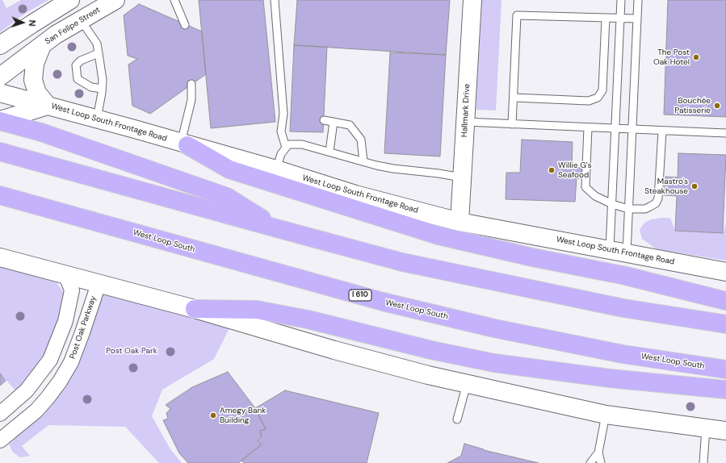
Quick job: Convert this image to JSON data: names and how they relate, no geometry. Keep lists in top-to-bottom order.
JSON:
{
  "streets": {
    "highway": ["West Loop South", "I 610"],
    "main road": ["San Felipe Street", "Hallmark Drive", "West Loop South Frontage Road"],
    "street": ["Post Oak Parkway"]
  },
  "crossings": [
    ["Hallmark Drive", "West Loop South Frontage Road"]
  ],
  "parks": ["Post Oak Park"],
  "places": [
    "The Post Oak Hotel",
    "Bouchée Patisserie",
    "Willie G's Seafood",
    "Mastro's Steakhouse",
    "Amegy Bank Building"
  ],
  "north": "right"
}
